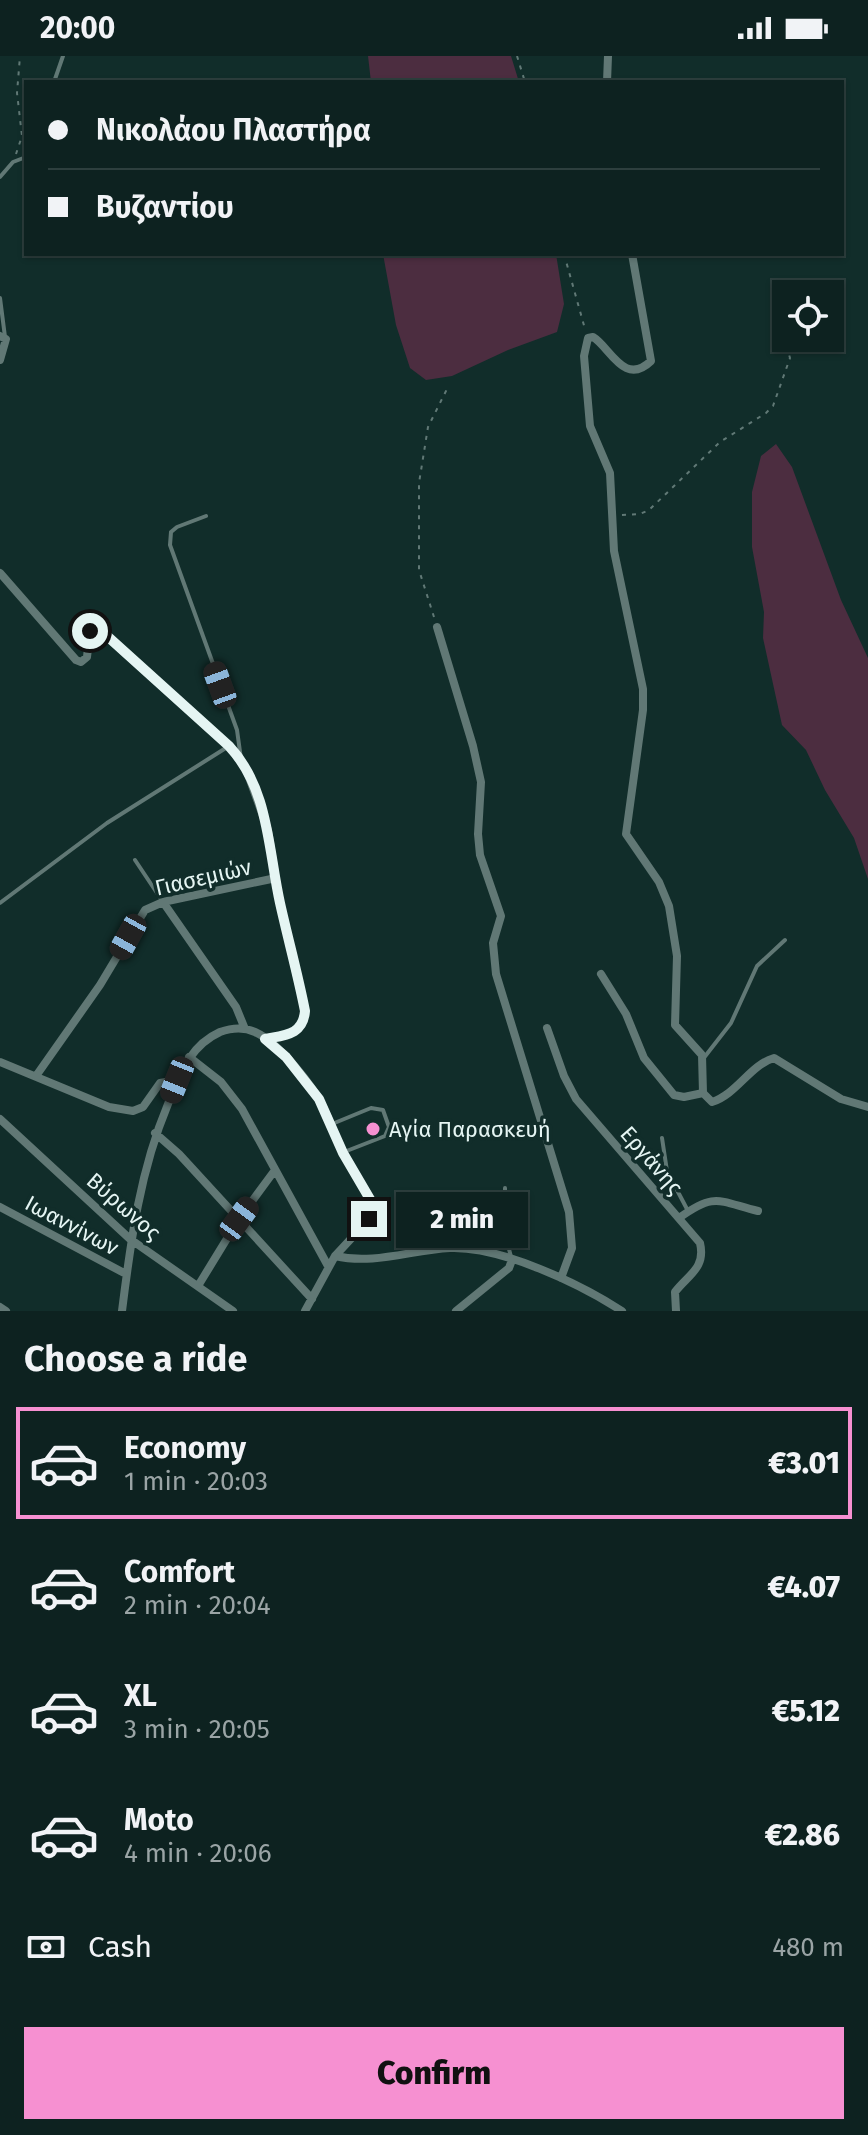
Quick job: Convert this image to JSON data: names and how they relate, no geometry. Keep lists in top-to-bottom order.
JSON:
{
  "streets": {
    "street": [
      "Γιασεμιών",
      "Εργάνης",
      "Βύρωνος",
      "Ιωαννίνων"
    ]
  },
  "places": ["Αγία Παρασκευή"],
  "page": {
    "status": "20:00",
    "banner": ["Νικολάου Πλαστήρα", "Βυζαντίου"],
    "bubble": "2 min",
    "heading": "Choose a ride",
    "list": [
      {
        "name": "Economy",
        "note": "1 min · 20:03",
        "value": "€3.01"
      },
      {
        "name": "Comfort",
        "note": "2 min · 20:04",
        "value": "€4.07"
      },
      {
        "name": "XL",
        "note": "3 min · 20:05",
        "value": "€5.12"
      },
      {
        "name": "Moto",
        "note": "4 min · 20:06",
        "value": "€2.86"
      }
    ],
    "pay": ["Cash", "480 m"],
    "buttons": "Confirm"
  }
}
